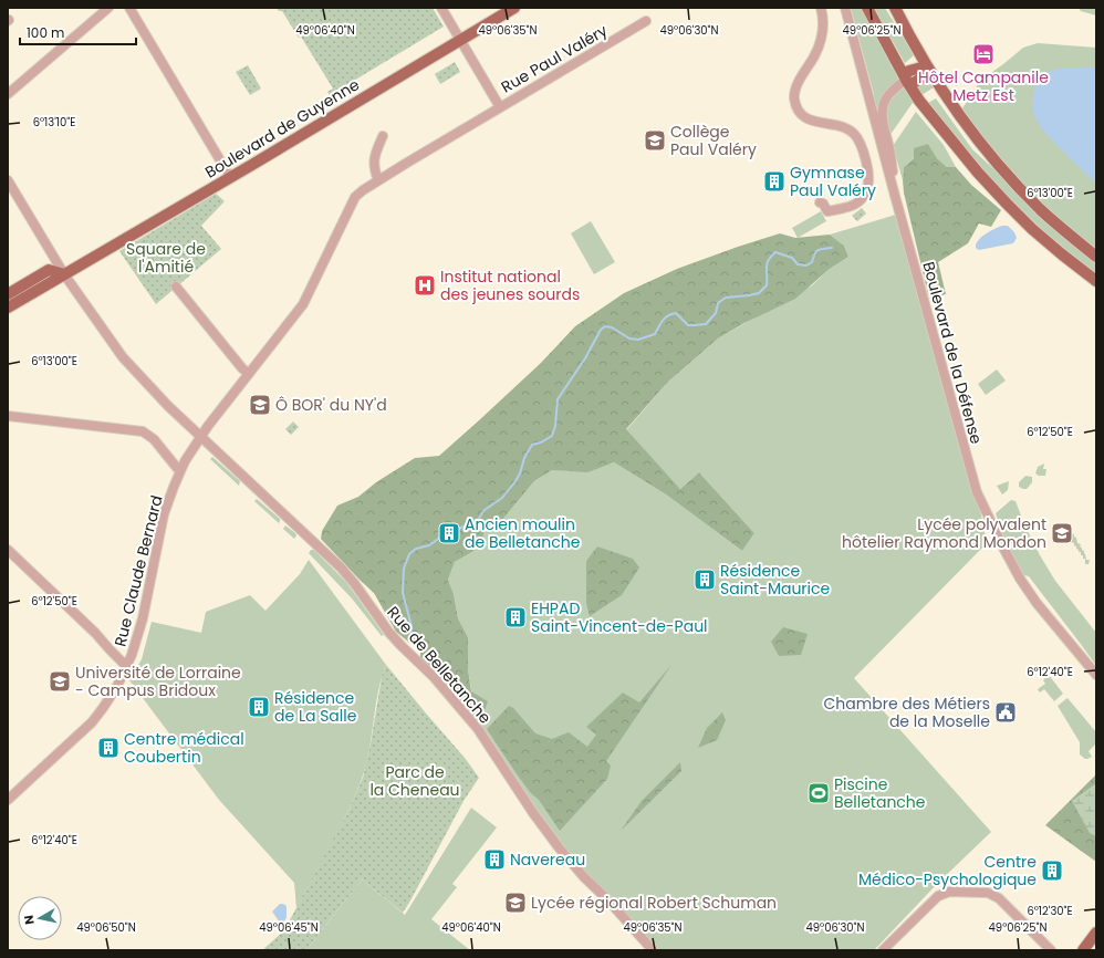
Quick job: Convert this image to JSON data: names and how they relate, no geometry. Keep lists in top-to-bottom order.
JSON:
{
  "streets": {
    "main road": ["Boulevard de Guyenne"],
    "street": [
      "Rue Paul Valéry",
      "Boulevard de la Défense",
      "Rue Claude Bernard",
      "Rue de Belletanche"
    ]
  },
  "crossings": [
    ["Rue Paul Valéry", "Rue Claude Bernard"],
    ["Boulevard de Guyenne", "Rue de Belletanche"],
    ["Rue Claude Bernard", "Rue de Belletanche"]
  ],
  "parks": ["Square de l'Amitié", "Parc de la Cheneau"],
  "places": {
    "hotel": ["Hôtel Campanile Metz Est"],
    "school or university": [
      "Collège Paul Valéry",
      "Ô BOR' du NY'd",
      "Lycée polyvalent hôtelier Raymond Mondon",
      "Université de Lorraine - Campus Bridoux",
      "Lycée régional Robert Schuman"
    ],
    "building": [
      "Gymnase Paul Valéry",
      "Ancien moulin de Belletanche",
      "Résidence Saint-Maurice",
      "EHPAD Saint-Vincent-de-Paul",
      "Résidence de La Salle",
      "Centre médical Coubertin",
      "Navereau",
      "Centre Médico-Psychologique"
    ],
    "hospital": ["Institut national des jeunes sourds"],
    "public building": ["Chambre des Métiers de la Moselle"],
    "sports": ["Piscine Belletanche"]
  },
  "scale_bar": "100 m",
  "north": "left",
  "coordinates": [
    "49°06'40\"N",
    "49°06'35\"N",
    "49°06'30\"N",
    "49°06'25\"N",
    "6°13'10\"E",
    "6°13'00\"E",
    "6°12'50\"E",
    "6°12'40\"E",
    "6°12'30\"E",
    "49°06'50\"N",
    "49°06'45\"N"
  ]
}
